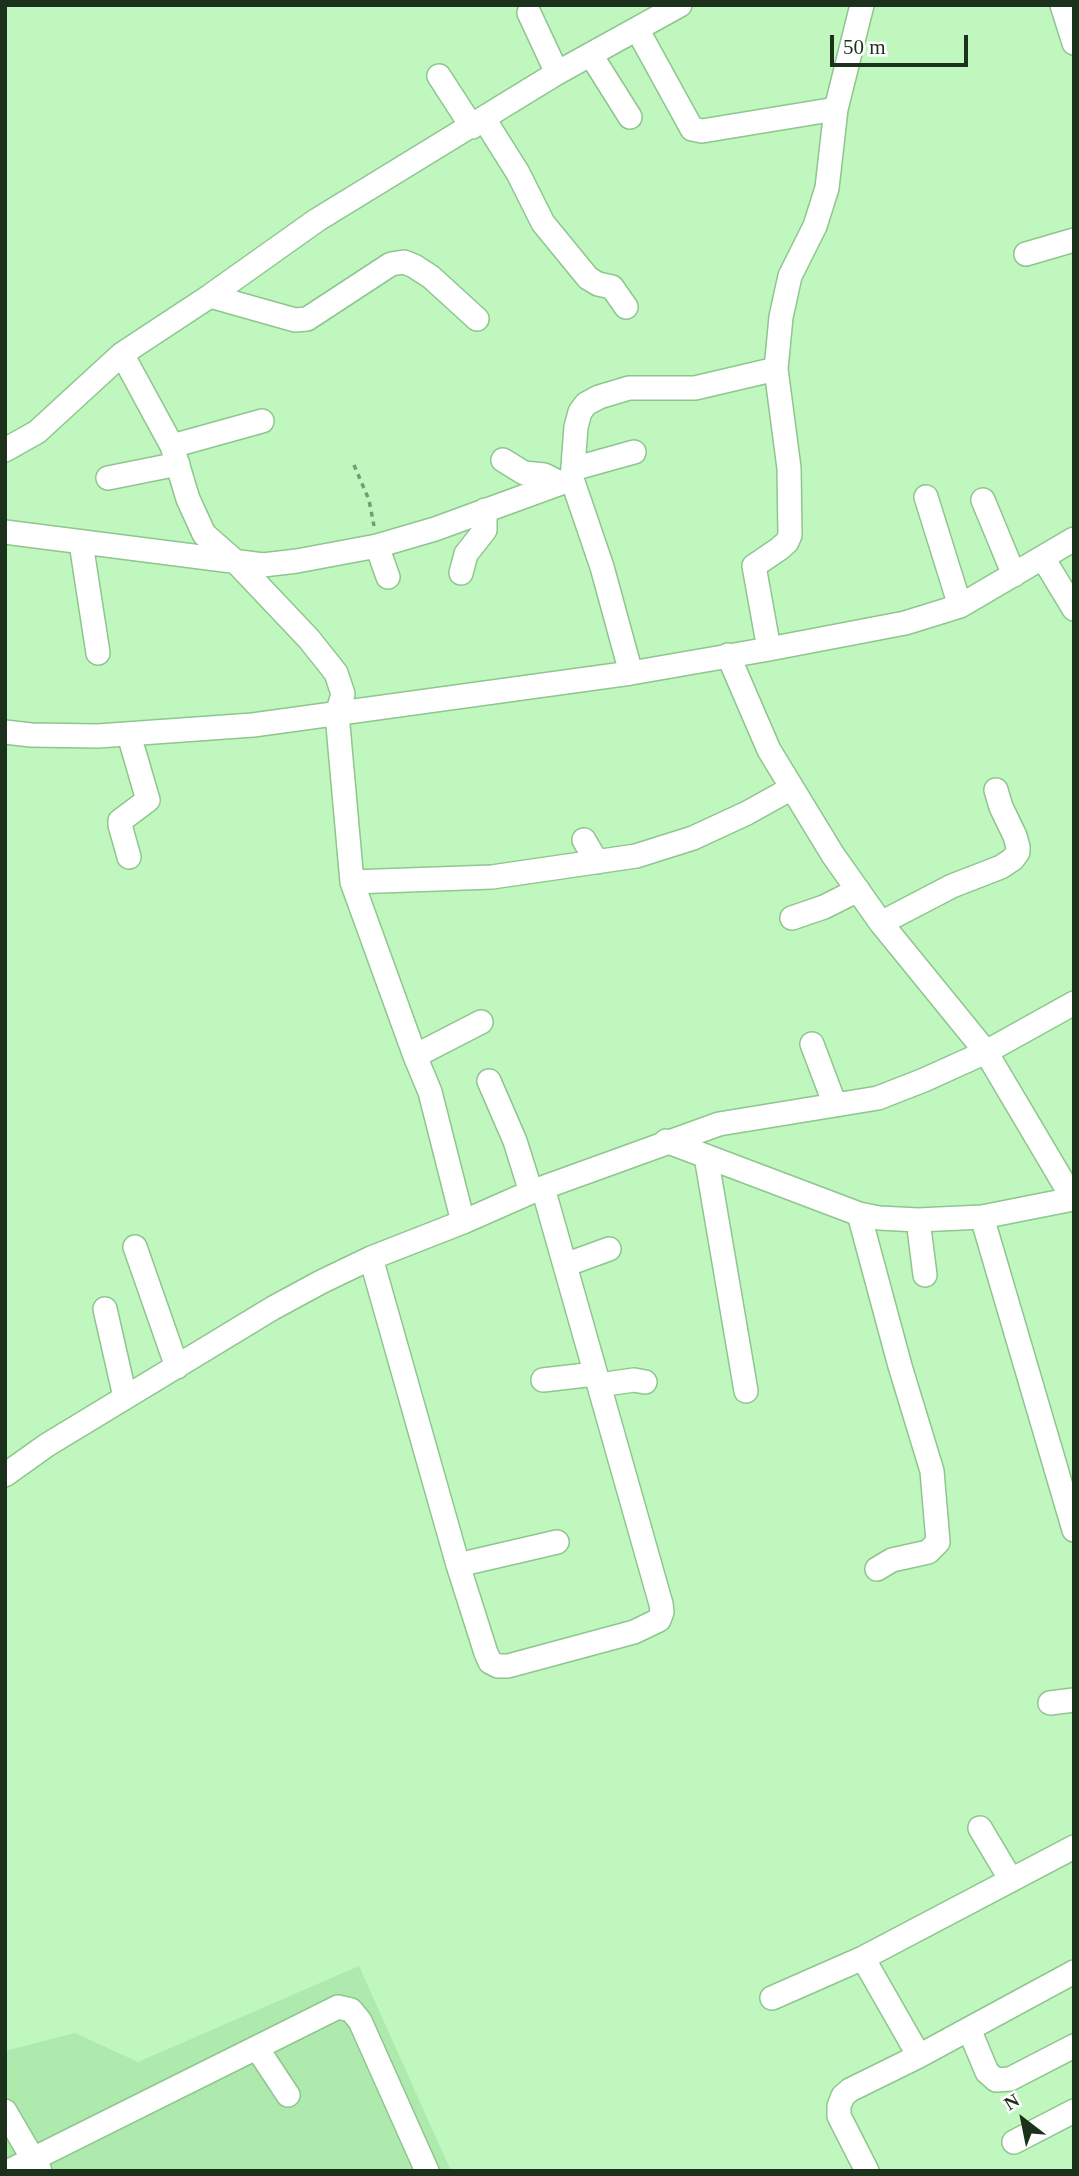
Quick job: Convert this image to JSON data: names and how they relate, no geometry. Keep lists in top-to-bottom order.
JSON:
{
  "scale_bar": "50 m",
  "north": "top left"
}
